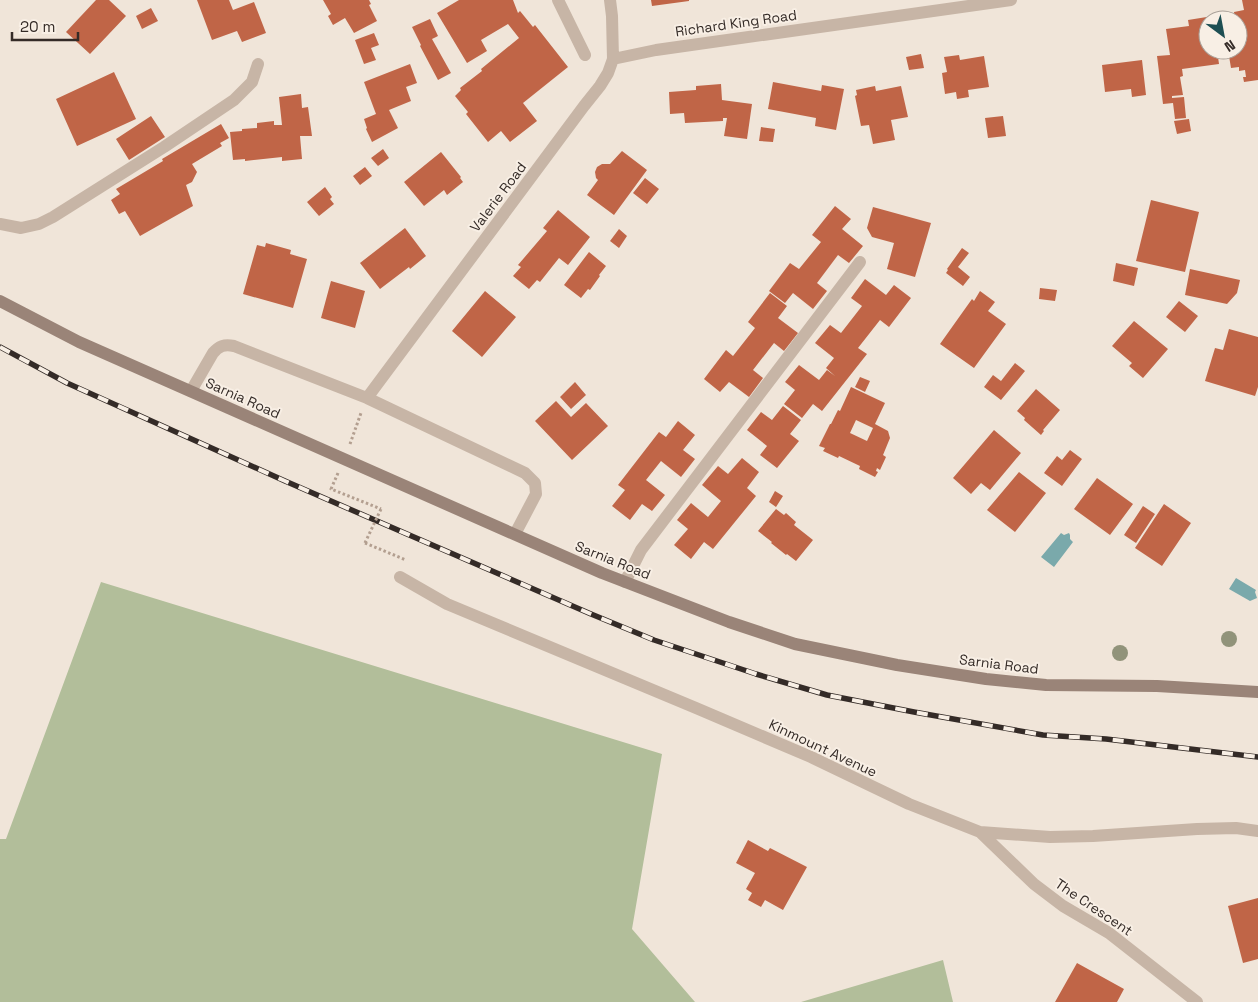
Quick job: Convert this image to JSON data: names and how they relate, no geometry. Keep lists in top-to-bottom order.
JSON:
{
  "streets": {
    "main road": ["Sarnia Road"],
    "street": [
      "Richard King Road",
      "Valerie Road",
      "Kinmount Avenue",
      "The Crescent"
    ]
  },
  "crossings": [
    ["Richard King Road", "Valerie Road"],
    ["Kinmount Avenue", "The Crescent"]
  ],
  "scale_bar": "20 m",
  "north": "bottom right"
}
